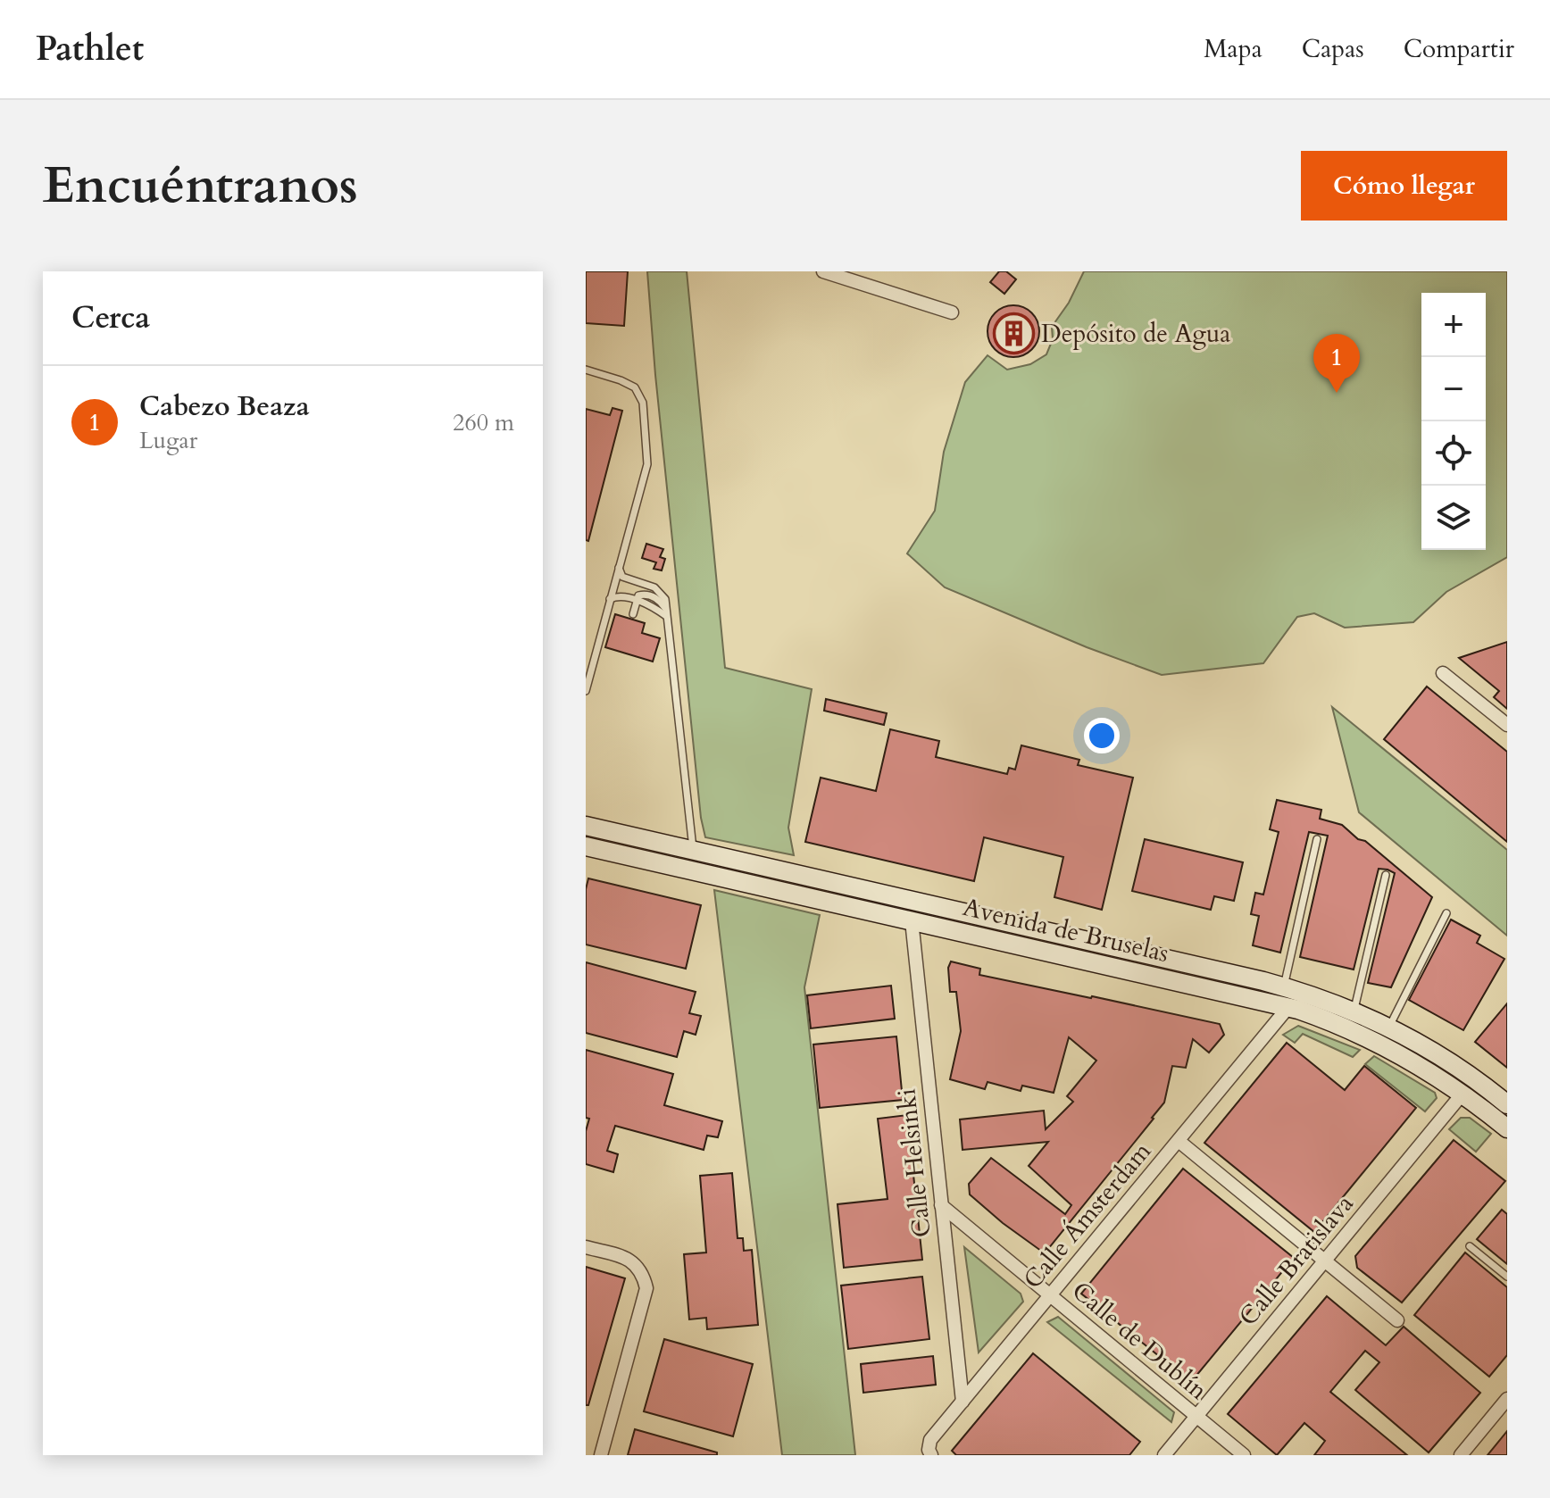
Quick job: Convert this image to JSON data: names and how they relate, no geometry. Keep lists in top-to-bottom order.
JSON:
{
  "streets": {
    "main road": ["Avenida de Bruselas"],
    "street": [
      "Calle Helsinki",
      "Calle Ámsterdam",
      "Calle Bratislava",
      "Calle de Dublín"
    ]
  },
  "crossings": [
    ["Avenida de Bruselas", "Calle Helsinki"],
    ["Avenida de Bruselas", "Calle Ámsterdam"],
    ["Avenida de Bruselas", "Calle Bratislava"],
    ["Calle Helsinki", "Calle Ámsterdam"],
    ["Calle Helsinki", "Calle de Dublín"],
    ["Calle Ámsterdam", "Calle de Dublín"],
    ["Calle Bratislava", "Calle de Dublín"]
  ],
  "places": {
    "building": ["Depósito de Agua"]
  },
  "page": {
    "header": "Pathlet",
    "nav": ["Mapa", "Capas", "Compartir"],
    "buttons": "Cómo llegar",
    "title": "Encuéntranos",
    "heading": "Cerca",
    "map_buttons": ["+", "−"],
    "pins": "1",
    "list": [
      {
        "mark": "1",
        "name": "Cabezo Beaza",
        "note": "Lugar",
        "value": "260 m"
      }
    ]
  }
}
